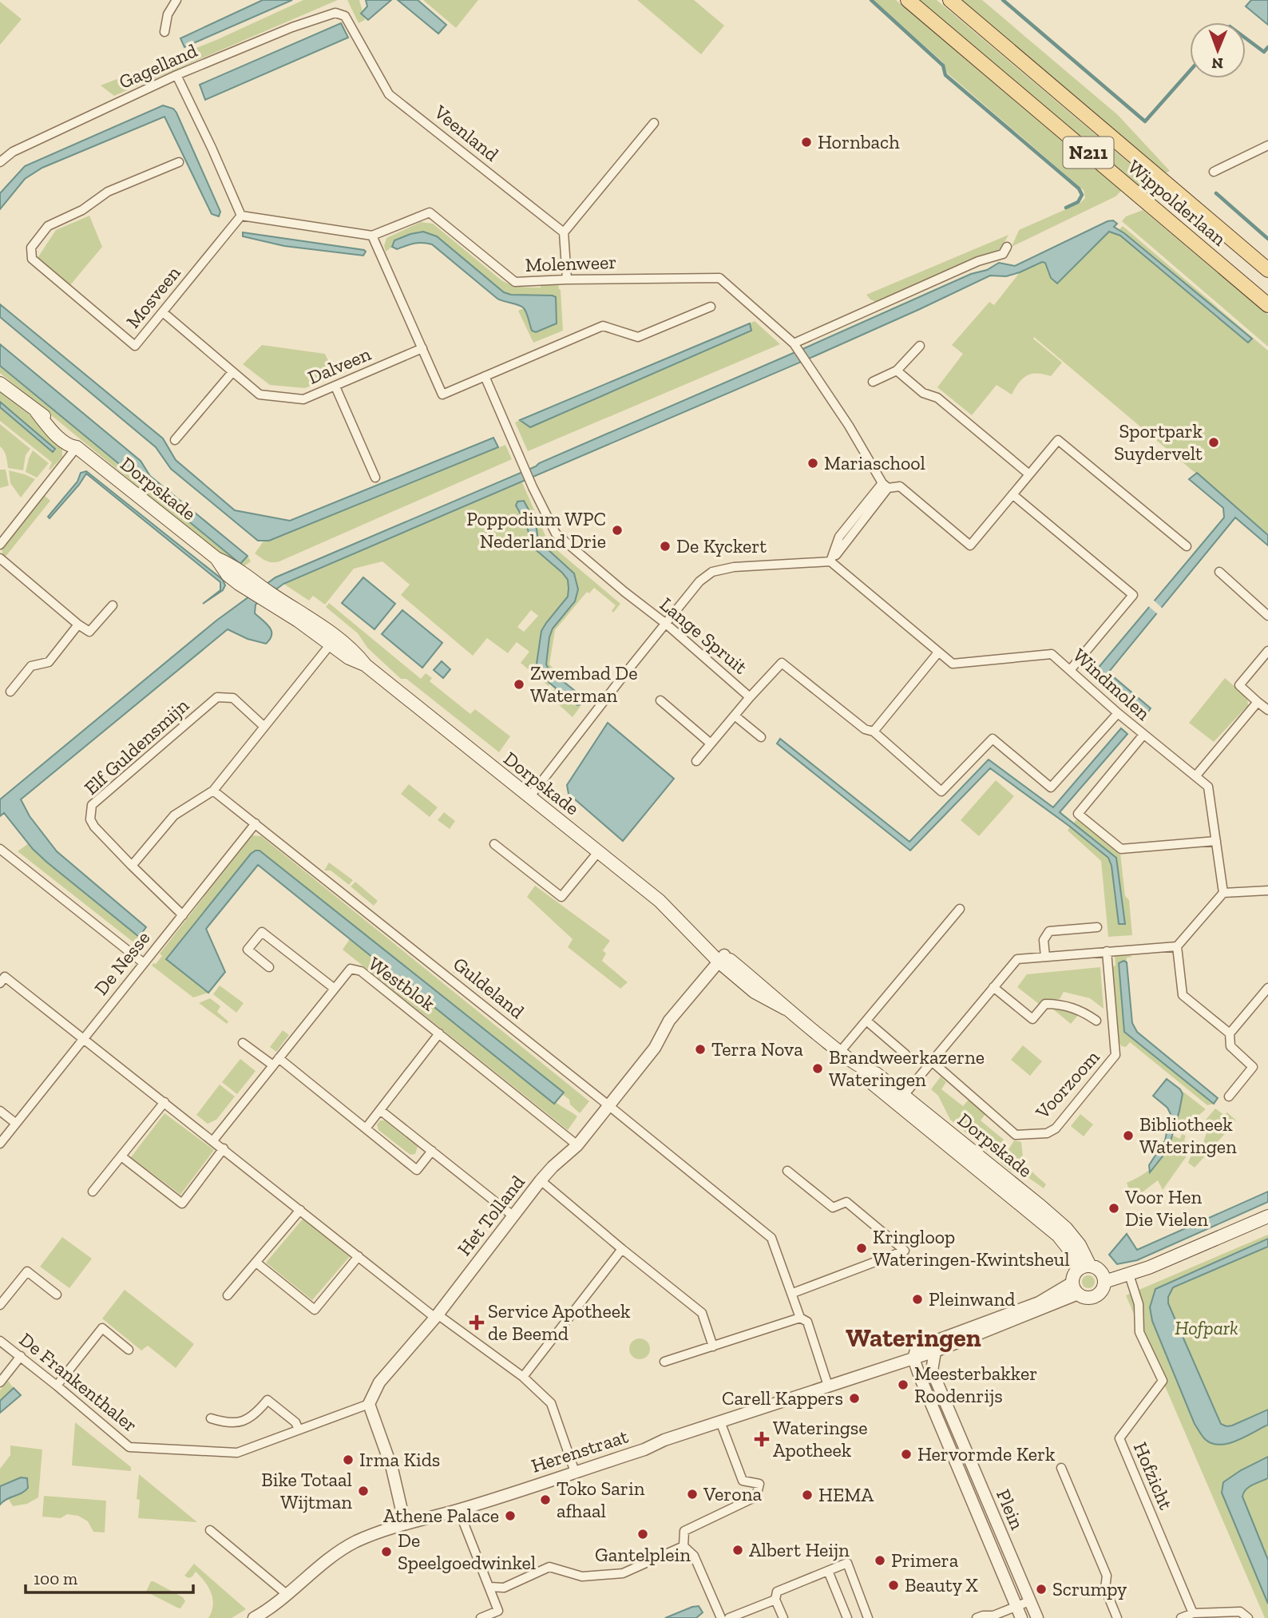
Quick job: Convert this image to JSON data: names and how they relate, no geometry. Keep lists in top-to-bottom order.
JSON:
{
  "streets": {
    "main road": ["N211", "Wippolderlaan", "Dorpskade"],
    "street": [
      "Gagelland",
      "Veenland",
      "Molenweer",
      "Mosveen",
      "Dalveen",
      "Lange Spruit",
      "Windmolen",
      "Elf Guldensmijn",
      "De Nesse",
      "Westblok",
      "Guldeland",
      "Voorzoom",
      "Het Tolland",
      "De Frankenthaler",
      "Herenstraat",
      "Hofzicht",
      "Plein"
    ]
  },
  "crossings": [
    ["Gagelland", "Veenland"],
    ["Mosveen", "Dalveen"],
    ["Dorpskade", "Het Tolland"],
    ["Dorpskade", "Herenstraat"],
    ["Lange Spruit", "Windmolen"],
    ["Elf Guldensmijn", "De Nesse"],
    ["De Nesse", "Guldeland"],
    ["Westblok", "Het Tolland"],
    ["Guldeland", "Het Tolland"],
    ["Guldeland", "Herenstraat"],
    ["Het Tolland", "De Frankenthaler"],
    ["Herenstraat", "Plein"]
  ],
  "districts": ["Wateringen"],
  "parks": ["Hofpark"],
  "places": {
    "other": [
      "Hornbach",
      "Sportpark Suydervelt",
      "Mariaschool",
      "Poppodium WPC Nederland Drie",
      "De Kyckert",
      "Zwembad De Waterman",
      "Terra Nova",
      "Brandweerkazerne Wateringen",
      "Bibliotheek Wateringen",
      "Voor Hen Die Vielen",
      "Kringloop Wateringen-Kwintsheul",
      "Pleinwand",
      "Meesterbakker Roodenrijs",
      "Carell Kappers",
      "Hervormde Kerk",
      "Irma Kids",
      "Bike Totaal Wijtman",
      "Verona",
      "HEMA",
      "Toko Sarin afhaal",
      "Athene Palace",
      "Gantelplein",
      "Albert Heijn",
      "De Speelgoedwinkel",
      "Primera",
      "Beauty X",
      "Scrumpy"
    ],
    "health": ["Service Apotheek de Beemd", "Wateringse Apotheek"]
  },
  "scale_bar": "100 m",
  "north": "bottom"
}
